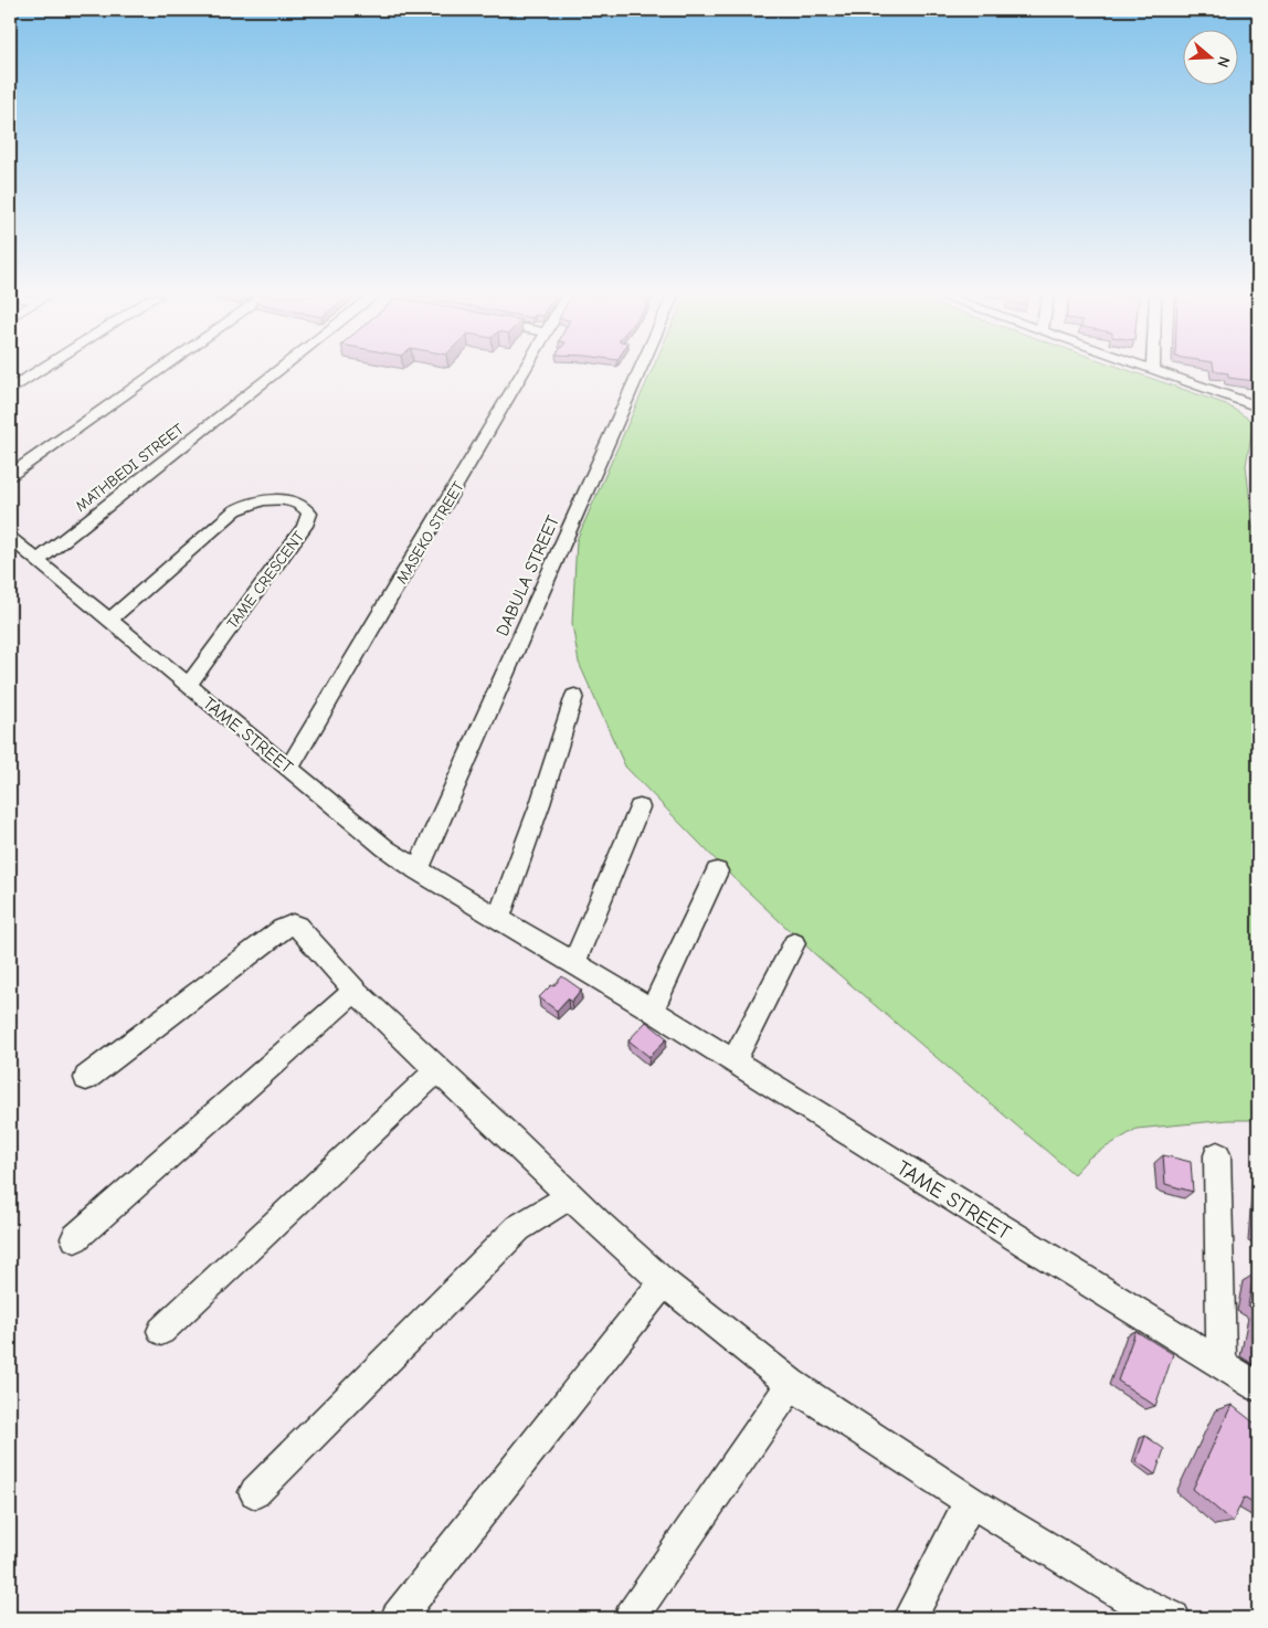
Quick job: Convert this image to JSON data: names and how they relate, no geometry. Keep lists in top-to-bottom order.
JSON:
{
  "streets": {
    "street": [
      "MATHBEDI STREET",
      "MASEKO STREET",
      "DABULA STREET",
      "TAME CRESCENT",
      "TAME STREET"
    ]
  },
  "crossings": [
    ["MATHBEDI STREET", "TAME STREET"],
    ["MASEKO STREET", "TAME STREET"],
    ["DABULA STREET", "TAME STREET"],
    ["TAME CRESCENT", "TAME STREET"]
  ],
  "north": "right"
}
